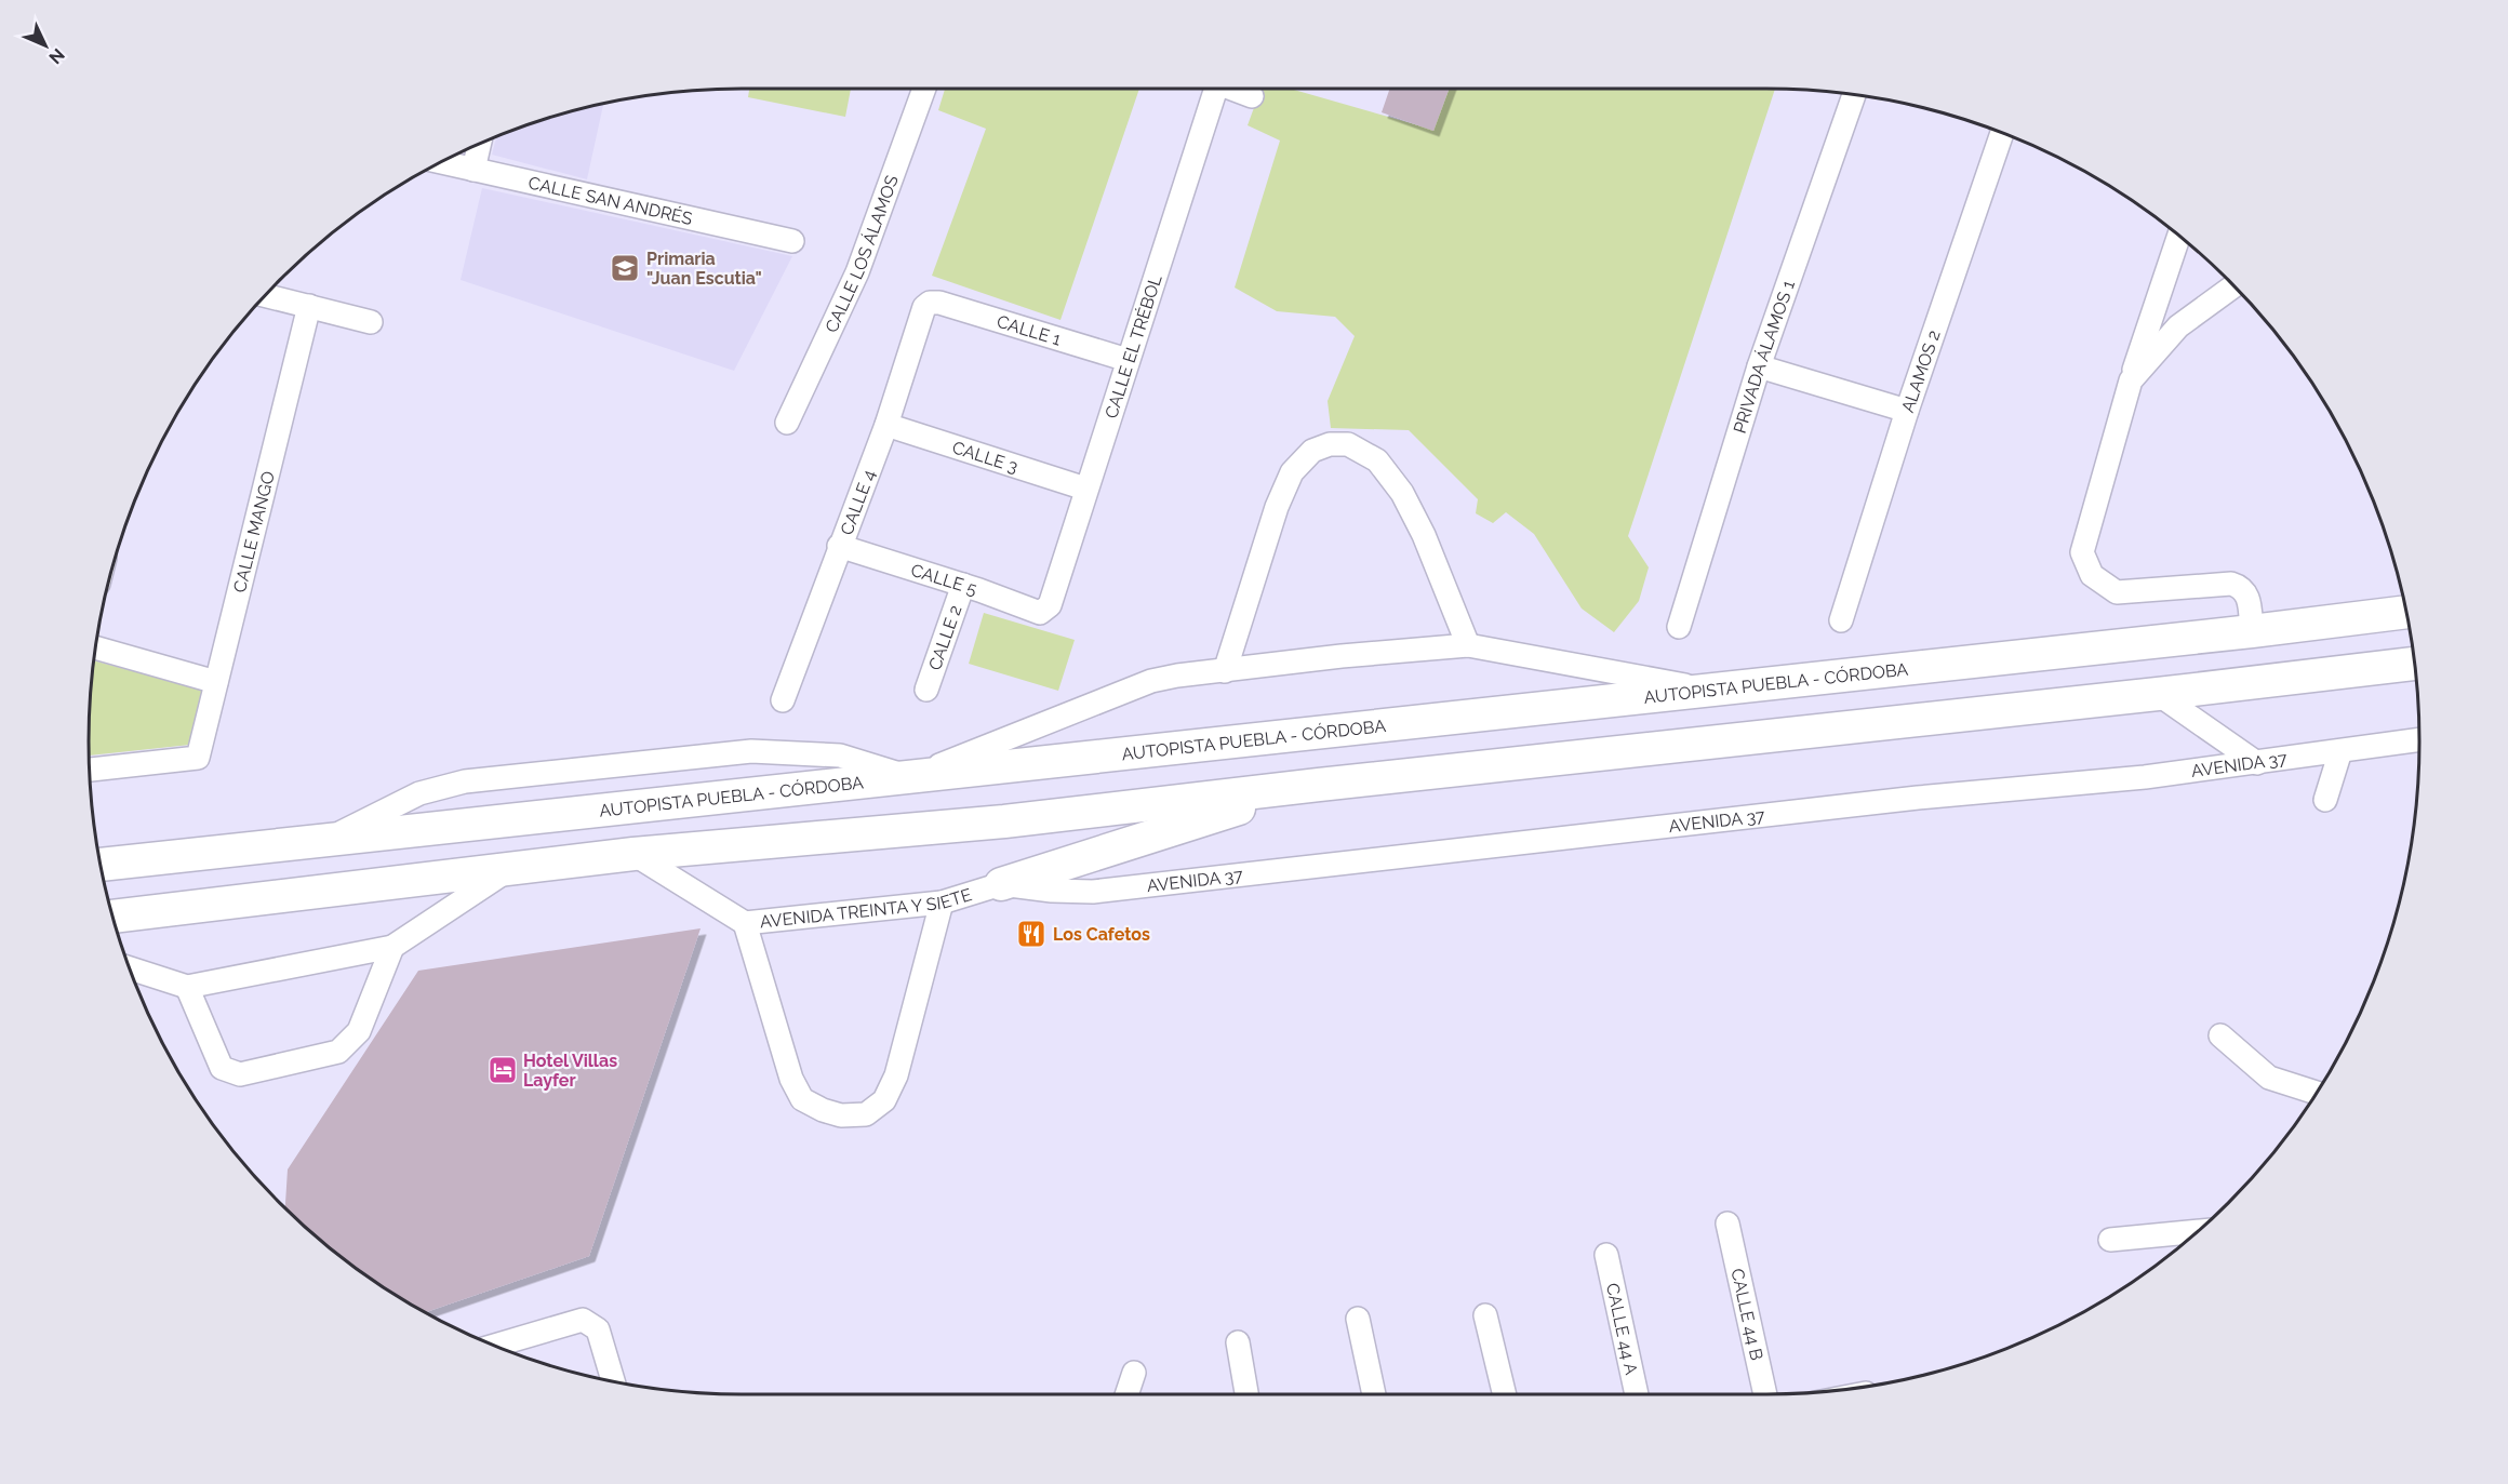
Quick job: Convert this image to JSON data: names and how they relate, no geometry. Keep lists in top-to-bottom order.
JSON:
{
  "streets": {
    "highway": ["AUTOPISTA PUEBLA - CÓRDOBA"],
    "street": [
      "CALLE SAN ANDRÉS",
      "CALLE LOS ÁLAMOS",
      "CALLE 1",
      "CALLE EL TRÉBOL",
      "PRIVADA ÁLAMOS 1",
      "ALAMOS 2",
      "CALLE 3",
      "CALLE 4",
      "CALLE MANGO",
      "CALLE 5",
      "CALLE 2",
      "AVENIDA 37",
      "AVENIDA TREINTA Y SIETE",
      "CALLE 44 B",
      "CALLE 44 A"
    ]
  },
  "crossings": [
    ["CALLE 1", "CALLE EL TRÉBOL"],
    ["CALLE 1", "CALLE 4"],
    ["CALLE EL TRÉBOL", "CALLE 3"],
    ["CALLE EL TRÉBOL", "CALLE 5"],
    ["CALLE 3", "CALLE 4"],
    ["CALLE 4", "CALLE 5"],
    ["CALLE 5", "CALLE 2"],
    ["AVENIDA 37", "AVENIDA TREINTA Y SIETE"]
  ],
  "places": {
    "school or university": ["Primaria \"Juan Escutia\""],
    "restaurant": ["Los Cafetos"],
    "hotel": ["Hotel Villas Layfer"]
  },
  "north": "bottom right"
}
